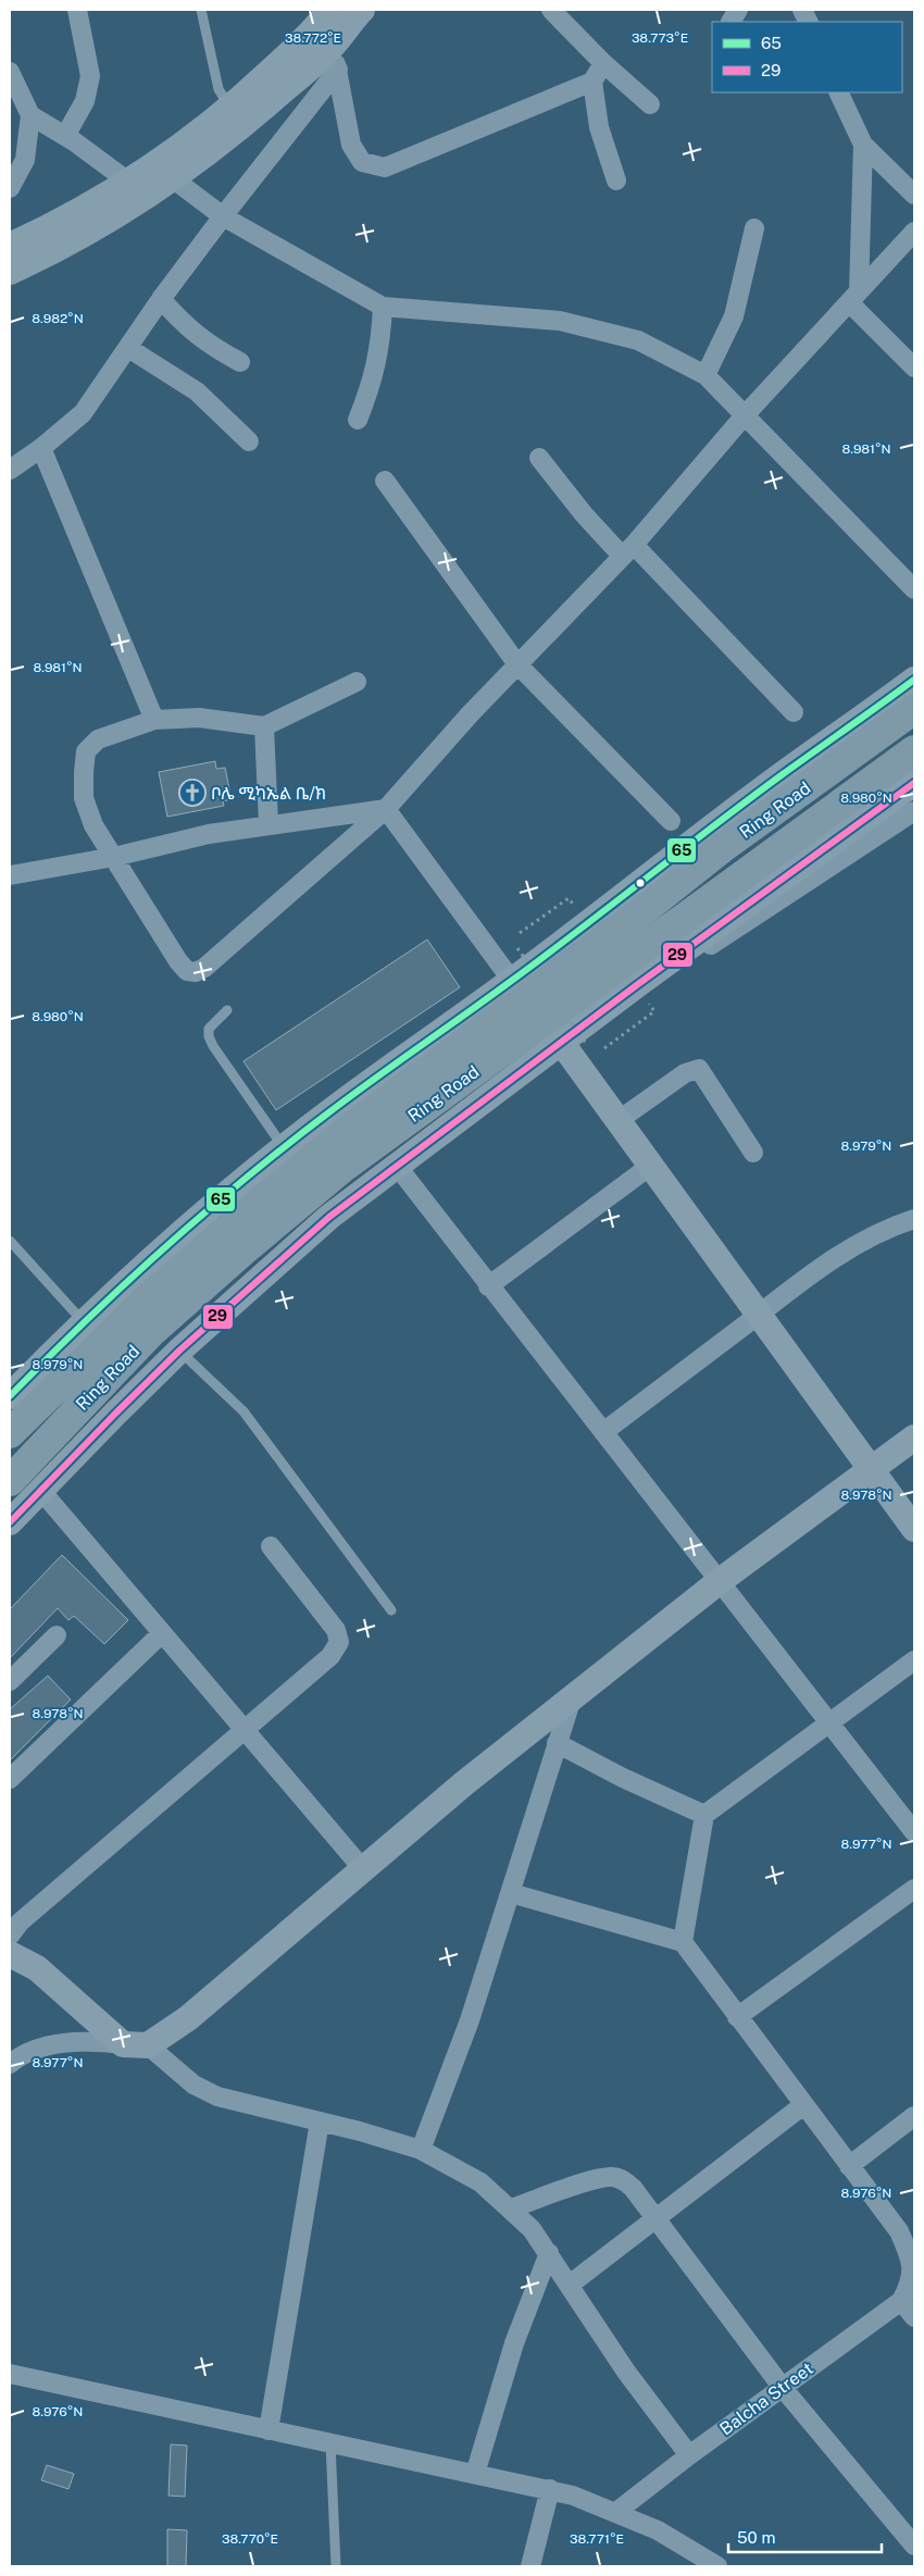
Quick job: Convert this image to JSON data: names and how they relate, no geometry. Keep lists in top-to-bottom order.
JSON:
{
  "streets": {
    "highway": ["Ring Road"],
    "street": ["Balcha Street"]
  },
  "places": {
    "church": ["ቦሌ ሚካኤል ቤ/ክ"]
  },
  "lines": ["transit line 65", "transit line 29"],
  "legend": ["65", "29"],
  "scale_bar": "50 m",
  "coordinates": [
    "38.772°E",
    "38.773°E",
    "8.982°N",
    "8.981°N",
    "8.980°N",
    "8.979°N",
    "8.978°N",
    "8.977°N",
    "8.976°N",
    "38.770°E",
    "38.771°E"
  ]
}
